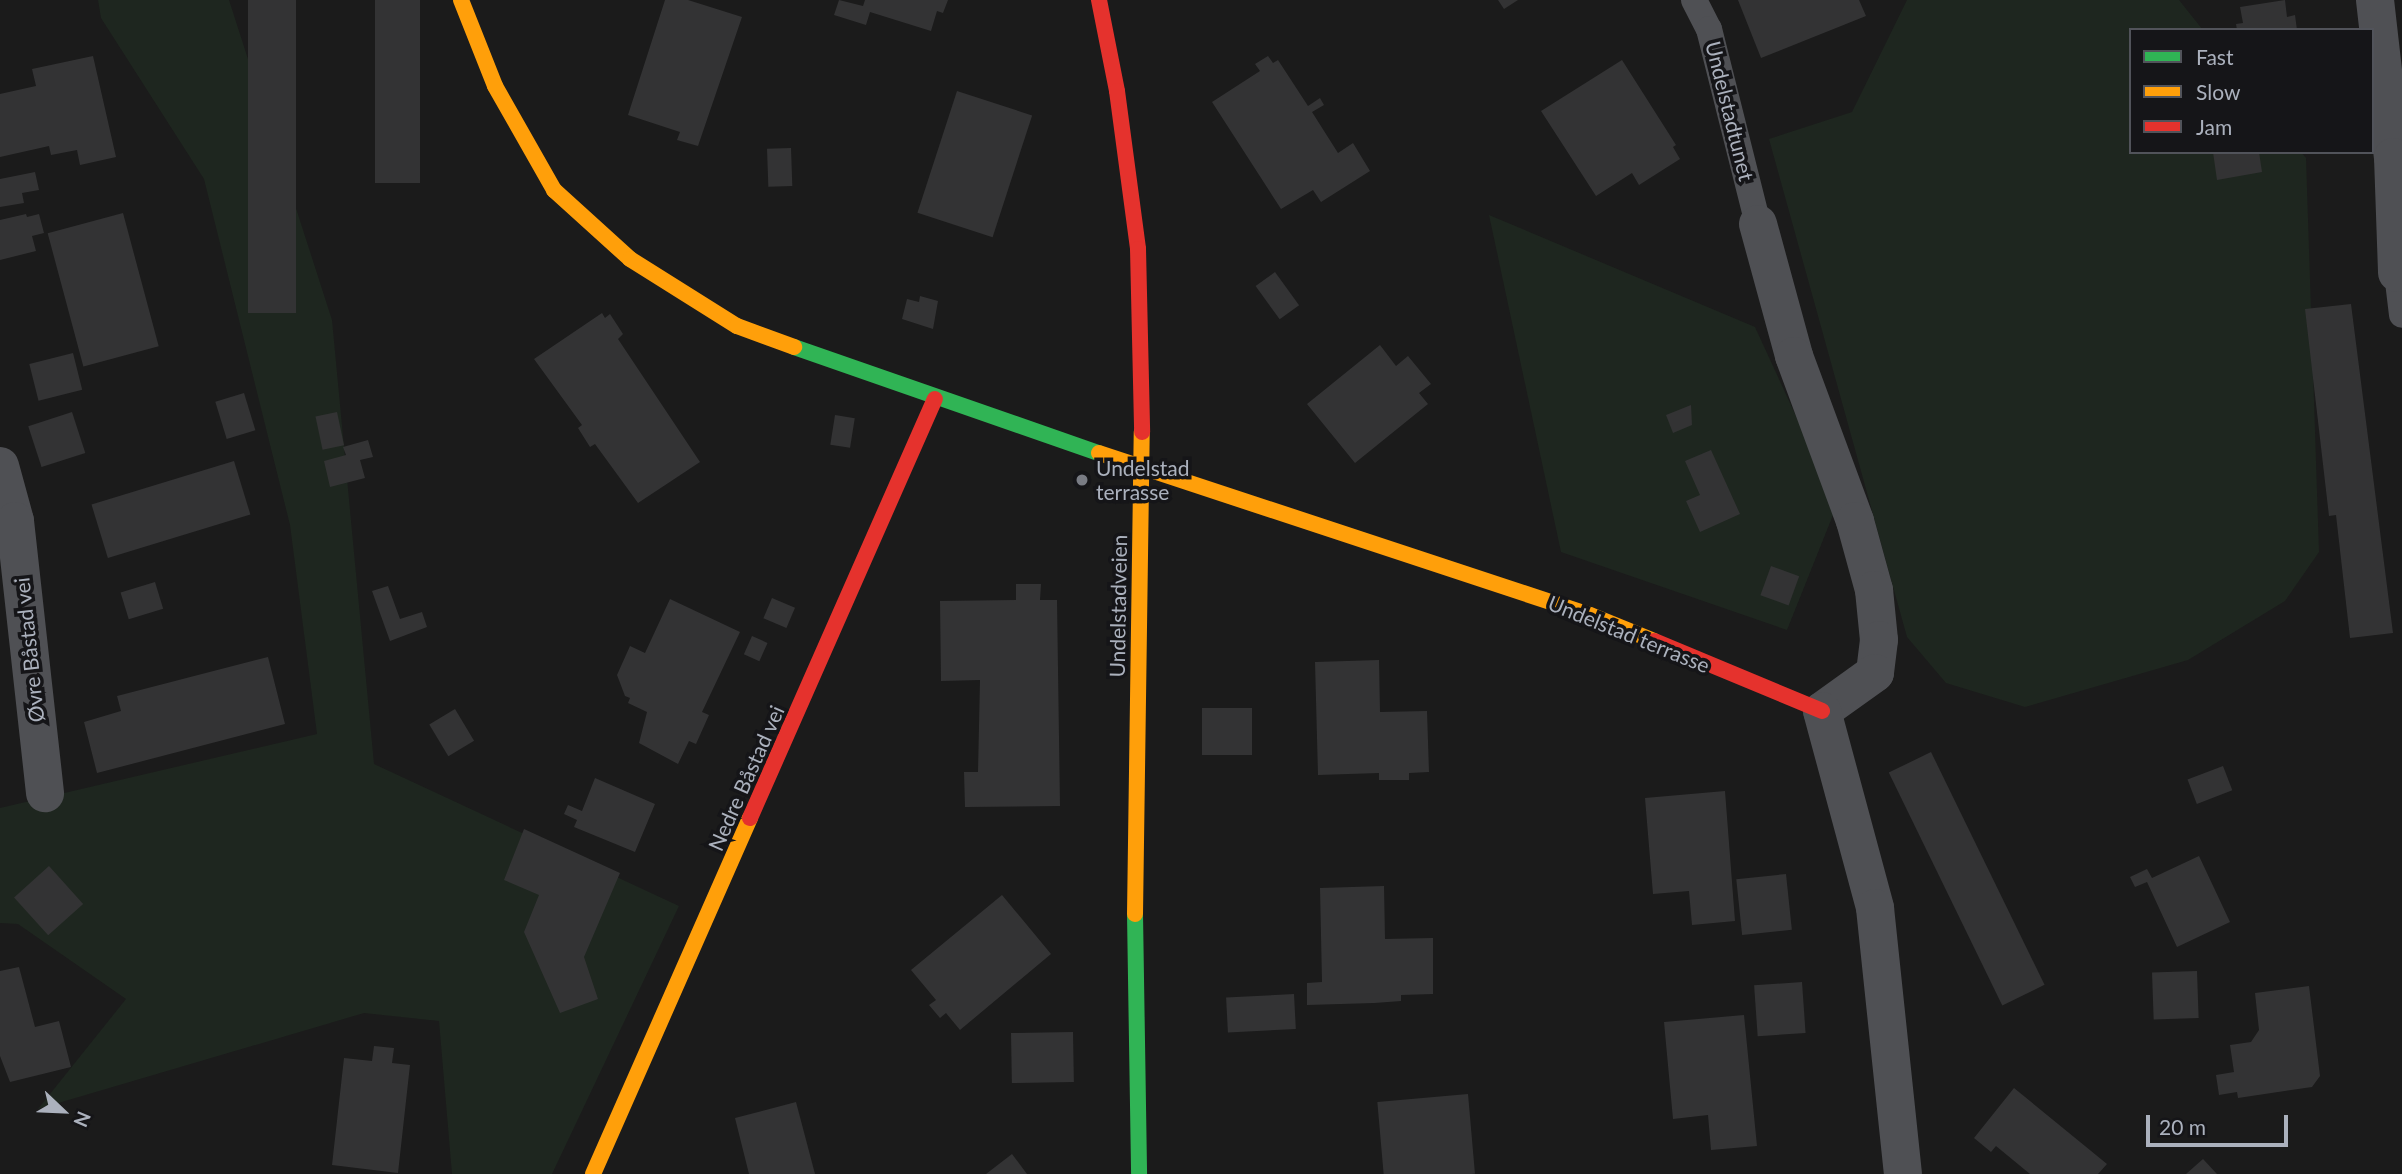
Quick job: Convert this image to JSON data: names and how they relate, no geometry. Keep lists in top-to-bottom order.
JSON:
{
  "streets": {
    "street": [
      "Undelstadveien",
      "Undelstad terrasse",
      "Øvre Båstad vei",
      "Nedre Båstad vei"
    ],
    "lane": ["Undelstadtunet"]
  },
  "crossings": [
    ["Undelstadveien", "Undelstad terrasse"],
    ["Undelstad terrasse", "Nedre Båstad vei"]
  ],
  "places": ["Undelstad terrasse"],
  "legend": ["Fast", "Slow", "Jam"],
  "scale_bar": "20 m",
  "north": "bottom right"
}
